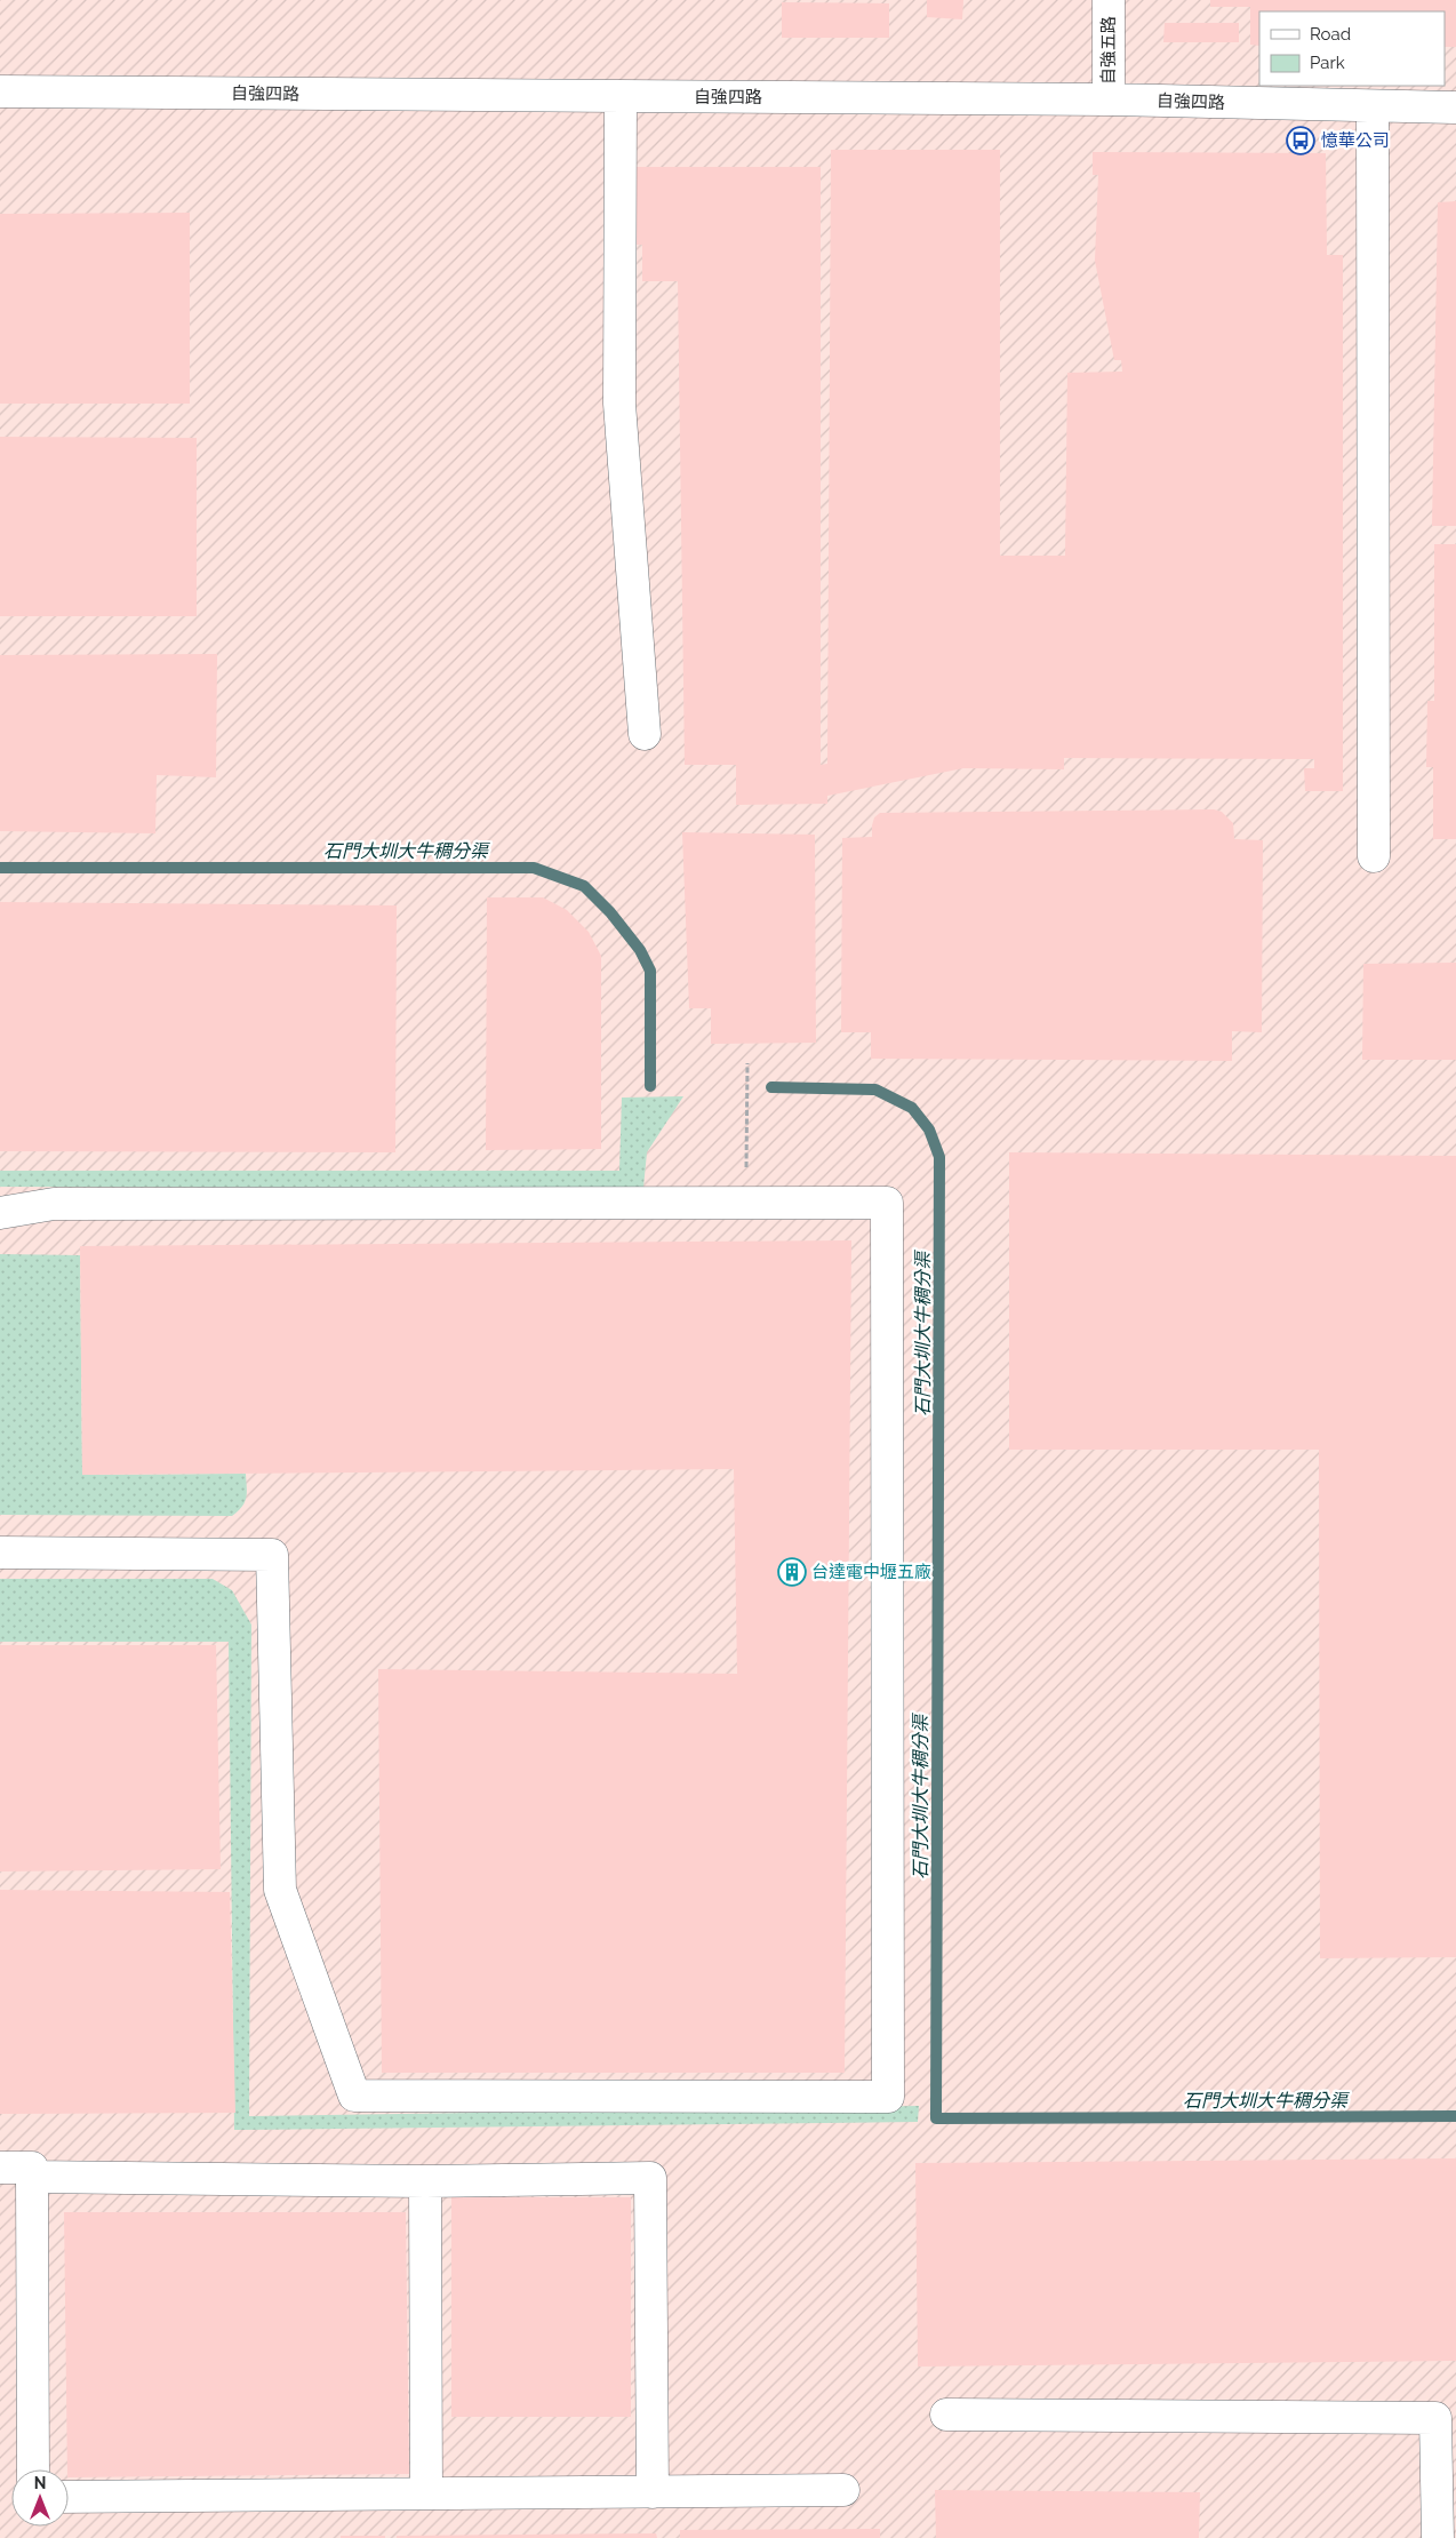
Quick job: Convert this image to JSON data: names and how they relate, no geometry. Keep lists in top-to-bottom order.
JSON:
{
  "streets": {
    "street": ["自強五路", "自強四路"]
  },
  "crossings": [
    ["自強五路", "自強四路"]
  ],
  "water": ["石門大圳大牛稠分渠"],
  "places": {
    "bus stop": ["憶華公司"],
    "building": ["台達電中壢五廠"]
  },
  "legend": ["Road", "Park"],
  "north": "top"
}
